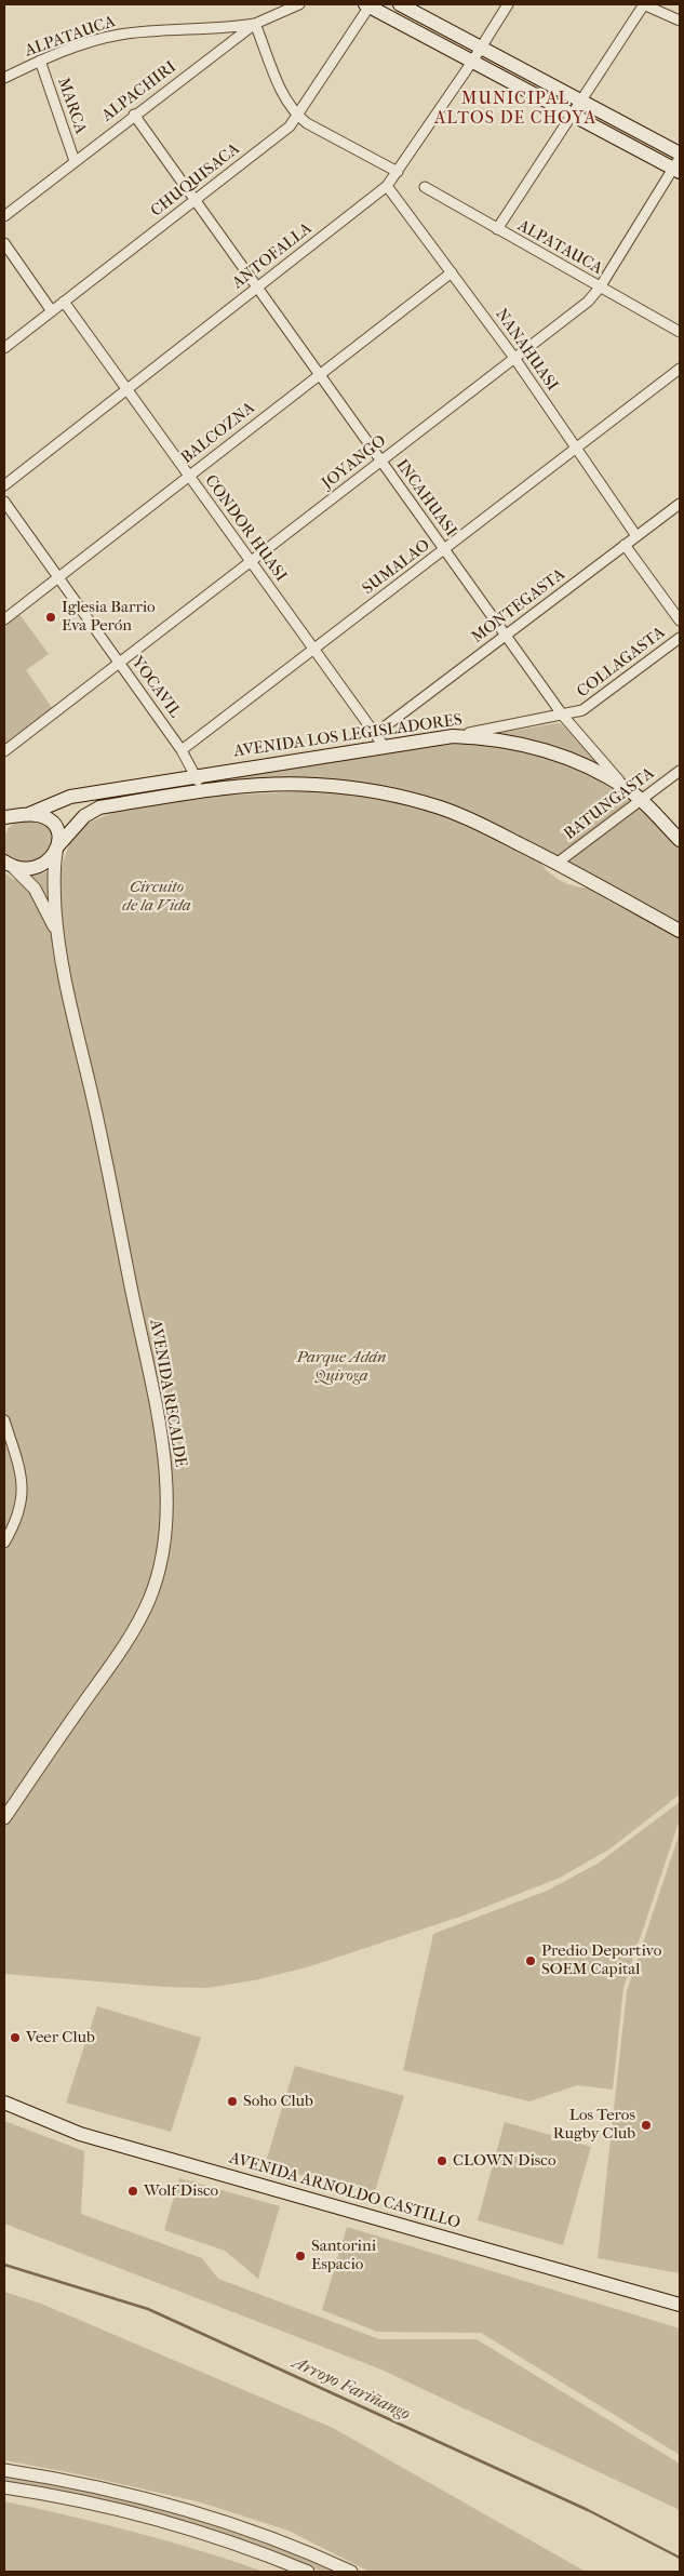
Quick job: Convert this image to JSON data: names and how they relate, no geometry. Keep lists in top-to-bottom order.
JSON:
{
  "streets": {
    "main road": ["AVENIDA LOS LEGISLADORES", "AVENIDA ARNOLDO CASTILLO"],
    "street": [
      "ALPATAUCA",
      "ALPACHIRI",
      "MARCA",
      "CHUQUISACA",
      "ANTOFALLA",
      "NANAHUASI",
      "BALCOZNA",
      "JOYANGO",
      "INCAHUASI",
      "CONDOR HUASI",
      "SUMALAO",
      "MONTEGASTA",
      "COLLAGASTA",
      "YOCAVIL",
      "BATUNGASTA",
      "AVENIDA RECALDE"
    ]
  },
  "crossings": [
    ["ALPATAUCA", "ALPACHIRI"],
    ["ALPATAUCA", "MARCA"],
    ["ALPATAUCA", "JOYANGO"],
    ["ALPACHIRI", "MARCA"],
    ["ALPACHIRI", "INCAHUASI"],
    ["CHUQUISACA", "INCAHUASI"],
    ["CHUQUISACA", "CONDOR HUASI"],
    ["ANTOFALLA", "NANAHUASI"],
    ["ANTOFALLA", "INCAHUASI"],
    ["ANTOFALLA", "CONDOR HUASI"],
    ["NANAHUASI", "BALCOZNA"],
    ["NANAHUASI", "JOYANGO"],
    ["NANAHUASI", "SUMALAO"],
    ["NANAHUASI", "MONTEGASTA"],
    ["BALCOZNA", "INCAHUASI"],
    ["BALCOZNA", "CONDOR HUASI"],
    ["BALCOZNA", "YOCAVIL"],
    ["JOYANGO", "INCAHUASI"],
    ["JOYANGO", "CONDOR HUASI"],
    ["JOYANGO", "YOCAVIL"],
    ["INCAHUASI", "SUMALAO"],
    ["INCAHUASI", "MONTEGASTA"],
    ["INCAHUASI", "COLLAGASTA"],
    ["INCAHUASI", "AVENIDA LOS LEGISLADORES"],
    ["CONDOR HUASI", "SUMALAO"],
    ["CONDOR HUASI", "MONTEGASTA"],
    ["CONDOR HUASI", "AVENIDA LOS LEGISLADORES"],
    ["SUMALAO", "YOCAVIL"],
    ["COLLAGASTA", "AVENIDA LOS LEGISLADORES"],
    ["YOCAVIL", "AVENIDA LOS LEGISLADORES"],
    ["AVENIDA LOS LEGISLADORES", "BATUNGASTA"]
  ],
  "districts": ["MUNICIPAL ALTOS DE CHOYA"],
  "water": ["Arroyo Fariñango"],
  "parks": ["Circuito de la Vida", "Parque Adán Quiroga"],
  "places": [
    "Iglesia Barrio Eva Perón",
    "Predio Deportivo SOEM Capital",
    "Veer Club",
    "Soho Club",
    "Los Teros Rugby Club",
    "CLOWN Disco",
    "Wolf Disco",
    "Santorini Espacio"
  ]
}
